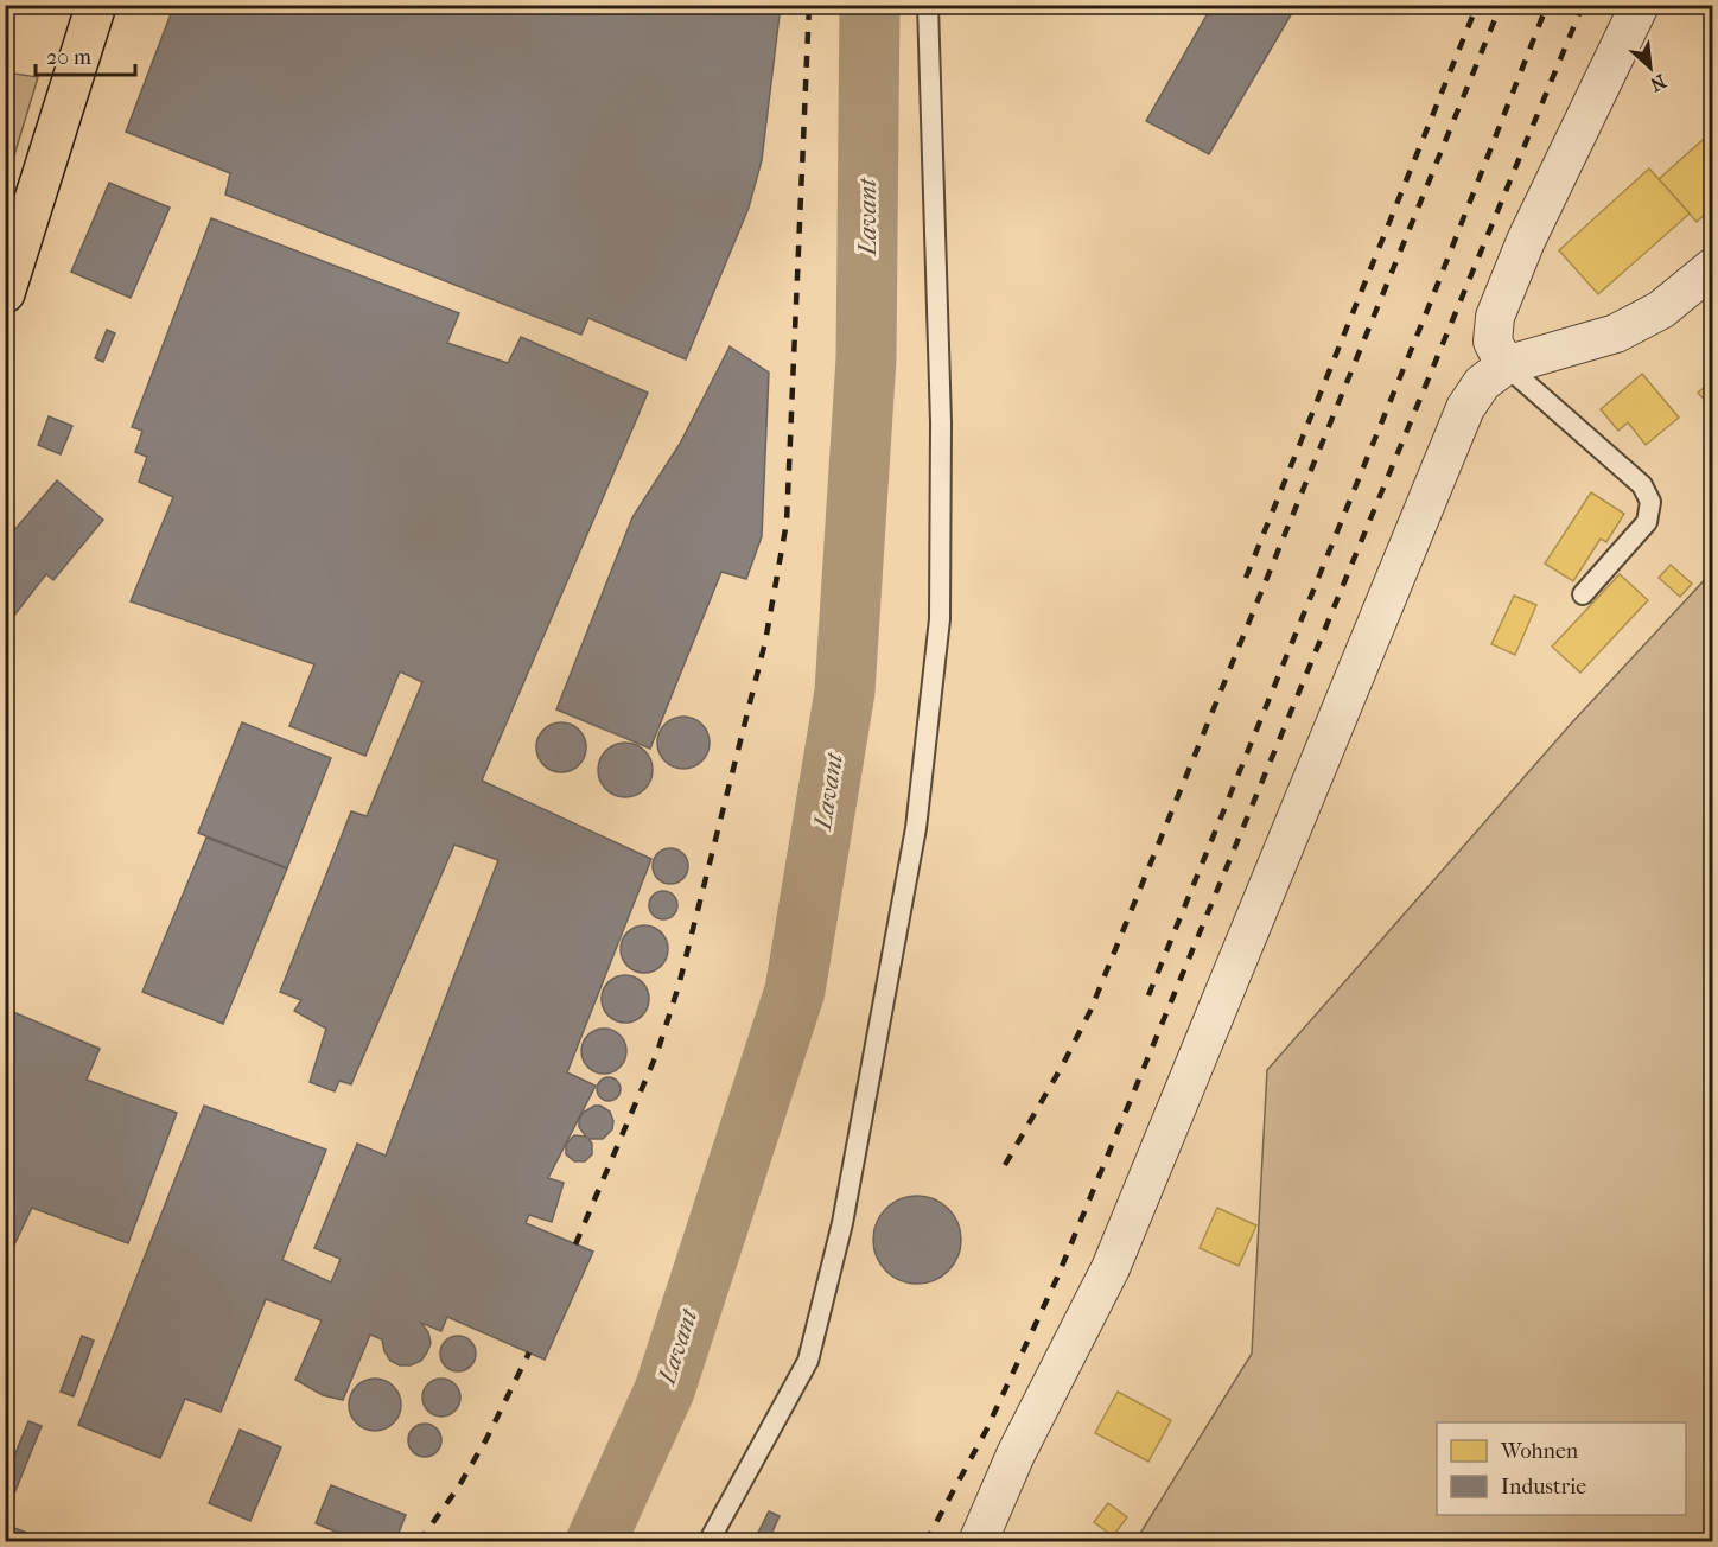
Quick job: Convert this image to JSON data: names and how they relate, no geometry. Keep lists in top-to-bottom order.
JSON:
{
  "water": ["Lavant"],
  "legend": ["Wohnen", "Industrie"],
  "scale_bar": "20 m",
  "north": "bottom right"
}
